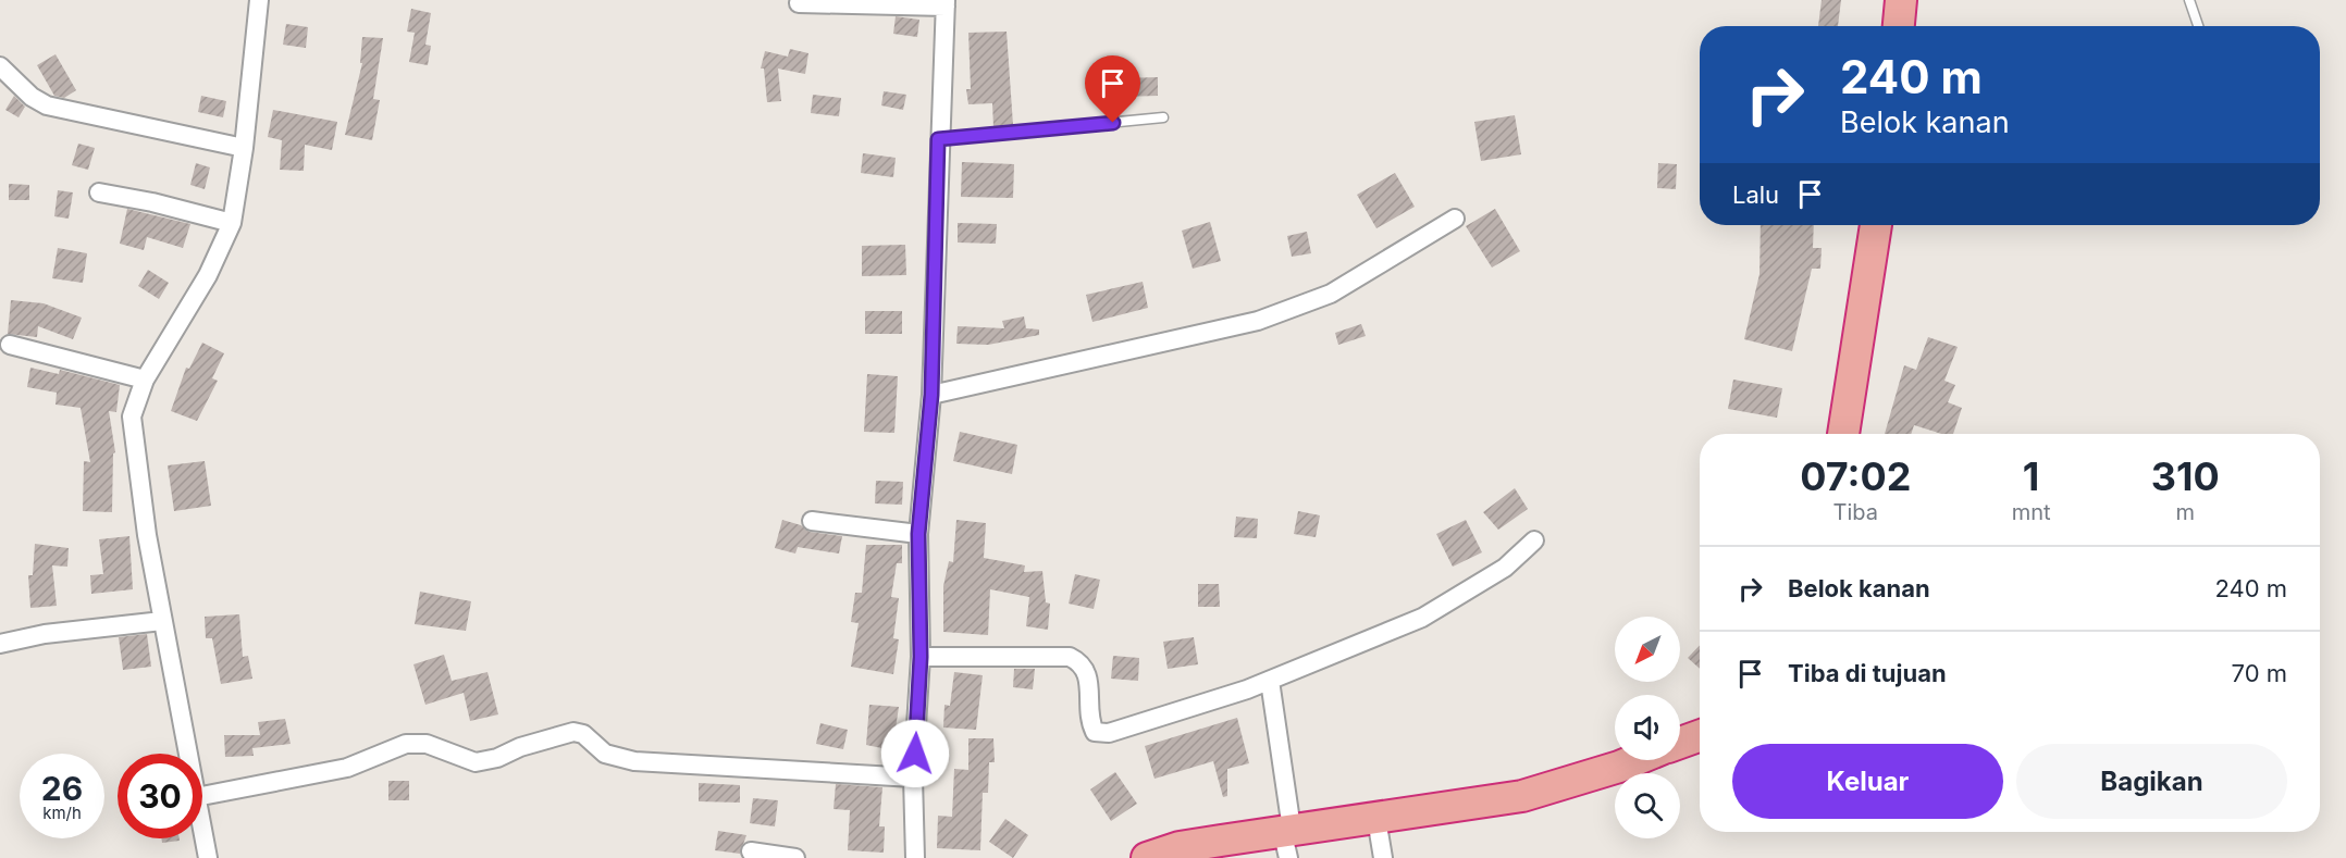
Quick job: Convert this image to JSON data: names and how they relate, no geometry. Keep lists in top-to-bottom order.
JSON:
{
  "north": "bottom left",
  "page": {
    "turn": ["240 m", "Belok kanan"],
    "then": "Lalu",
    "eta": [
      "07:02",
      "Tiba",
      "1",
      "mnt",
      "310",
      "m"
    ],
    "list": [
      {
        "name": "Belok kanan",
        "value": "240 m"
      },
      {
        "name": "Tiba di tujuan",
        "value": "70 m"
      }
    ],
    "buttons": ["Keluar", "Bagikan"],
    "speed": "26 km/h",
    "limit": "30"
  }
}
